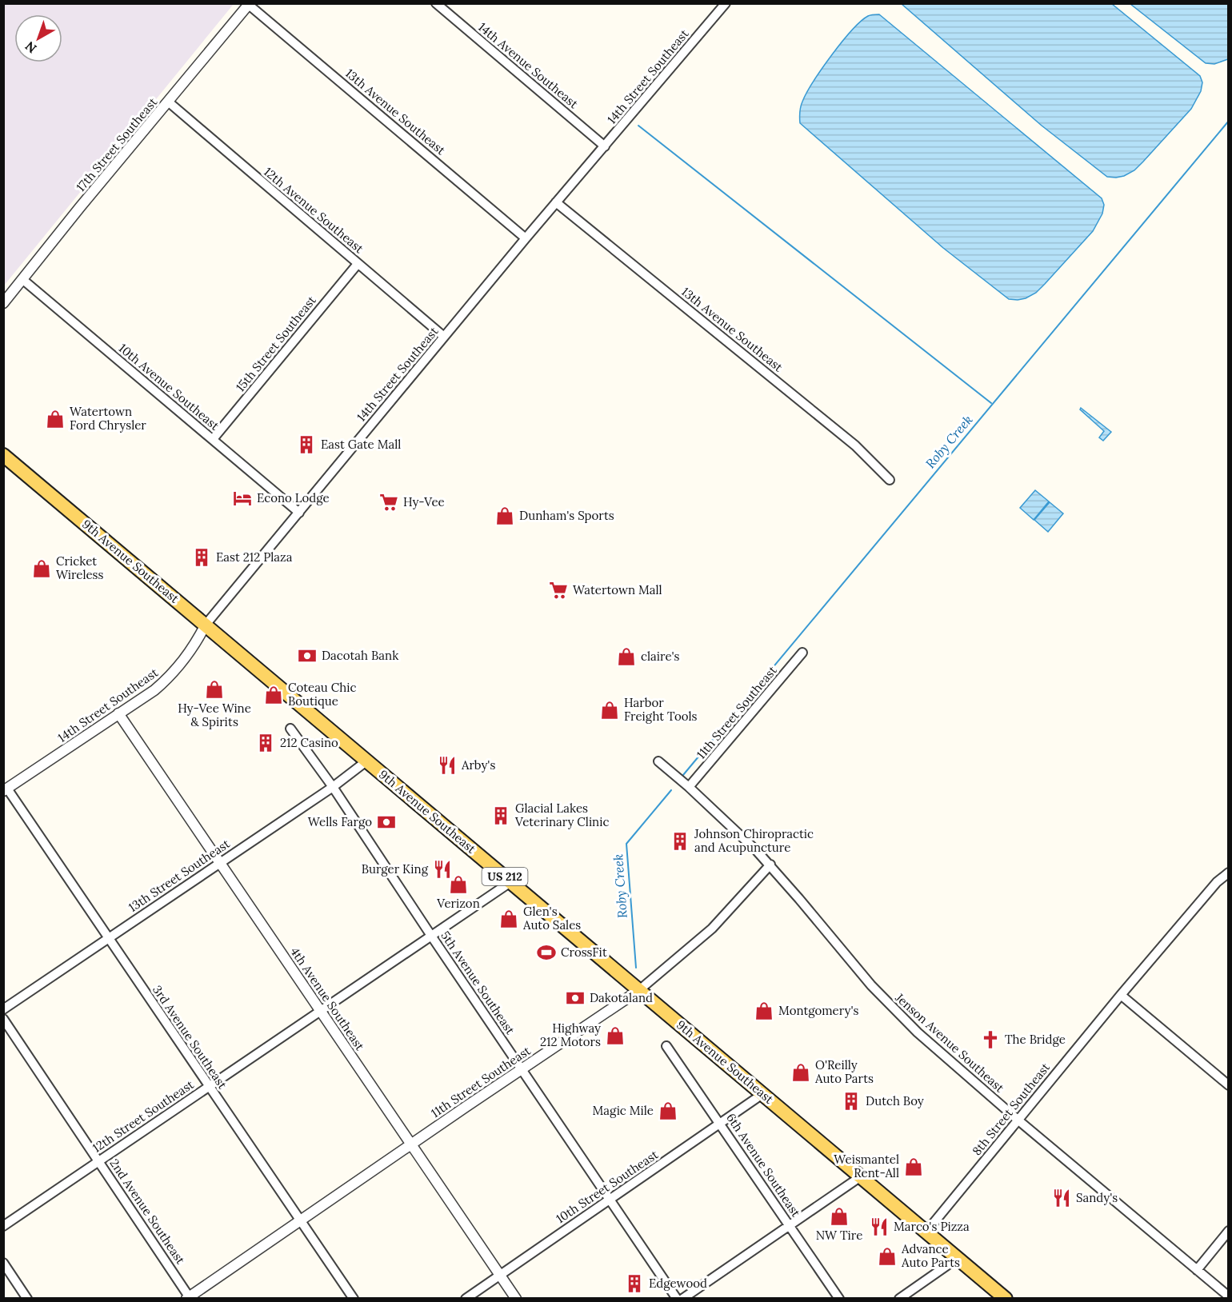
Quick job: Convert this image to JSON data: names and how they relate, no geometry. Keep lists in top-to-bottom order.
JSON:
{
  "streets": {
    "main road": ["9th Avenue Southeast", "US 212"],
    "street": [
      "14th Avenue Southeast",
      "14th Street Southeast",
      "13th Avenue Southeast",
      "17th Street Southeast",
      "12th Avenue Southeast",
      "15th Street Southeast",
      "10th Avenue Southeast",
      "11th Street Southeast",
      "13th Street Southeast",
      "5th Avenue Southeast",
      "4th Avenue Southeast",
      "3rd Avenue Southeast",
      "Jenson Avenue Southeast",
      "8th Street Southeast",
      "12th Street Southeast",
      "6th Avenue Southeast",
      "10th Street Southeast",
      "2nd Avenue Southeast"
    ]
  },
  "crossings": [
    ["14th Avenue Southeast", "14th Street Southeast"],
    ["14th Street Southeast", "13th Avenue Southeast"],
    ["14th Street Southeast", "12th Avenue Southeast"],
    ["14th Street Southeast", "10th Avenue Southeast"],
    ["14th Street Southeast", "9th Avenue Southeast"],
    ["14th Street Southeast", "4th Avenue Southeast"],
    ["14th Street Southeast", "3rd Avenue Southeast"],
    ["13th Avenue Southeast", "17th Street Southeast"],
    ["17th Street Southeast", "12th Avenue Southeast"],
    ["17th Street Southeast", "10th Avenue Southeast"],
    ["12th Avenue Southeast", "15th Street Southeast"],
    ["15th Street Southeast", "10th Avenue Southeast"],
    ["9th Avenue Southeast", "11th Street Southeast"],
    ["9th Avenue Southeast", "13th Street Southeast"],
    ["9th Avenue Southeast", "8th Street Southeast"],
    ["9th Avenue Southeast", "12th Street Southeast"],
    ["9th Avenue Southeast", "10th Street Southeast"],
    ["11th Street Southeast", "5th Avenue Southeast"],
    ["11th Street Southeast", "4th Avenue Southeast"],
    ["11th Street Southeast", "3rd Avenue Southeast"],
    ["11th Street Southeast", "Jenson Avenue Southeast"],
    ["11th Street Southeast", "2nd Avenue Southeast"],
    ["13th Street Southeast", "5th Avenue Southeast"],
    ["13th Street Southeast", "4th Avenue Southeast"],
    ["13th Street Southeast", "3rd Avenue Southeast"],
    ["5th Avenue Southeast", "12th Street Southeast"],
    ["5th Avenue Southeast", "10th Street Southeast"],
    ["4th Avenue Southeast", "12th Street Southeast"],
    ["4th Avenue Southeast", "10th Street Southeast"],
    ["3rd Avenue Southeast", "12th Street Southeast"],
    ["Jenson Avenue Southeast", "8th Street Southeast"],
    ["12th Street Southeast", "2nd Avenue Southeast"],
    ["6th Avenue Southeast", "10th Street Southeast"]
  ],
  "water": ["Roby Creek"],
  "places": {
    "shop": [
      "Watertown Ford Chrysler",
      "Dunham's Sports",
      "Cricket Wireless",
      "claire's",
      "Hy-Vee Wine & Spirits",
      "Coteau Chic Boutique",
      "Harbor Freight Tools",
      "Verizon",
      "Glen's Auto Sales",
      "Montgomery's",
      "Highway 212 Motors",
      "O'Reilly Auto Parts",
      "Magic Mile",
      "Weismantel Rent-All",
      "NW Tire",
      "Advance Auto Parts"
    ],
    "building": [
      "East Gate Mall",
      "East 212 Plaza",
      "212 Casino",
      "Glacial Lakes Veterinary Clinic",
      "Johnson Chiropractic and Acupuncture",
      "Dutch Boy",
      "Edgewood"
    ],
    "hotel": ["Econo Lodge"],
    "supermarket": ["Hy-Vee", "Watertown Mall"],
    "bank": ["Dacotah Bank", "Wells Fargo", "Dakotaland"],
    "restaurant": [
      "Arby's",
      "Burger King",
      "Sandy's",
      "Marco's Pizza"
    ],
    "sports": ["CrossFit"],
    "church": ["The Bridge"]
  },
  "north": "bottom left"
}
